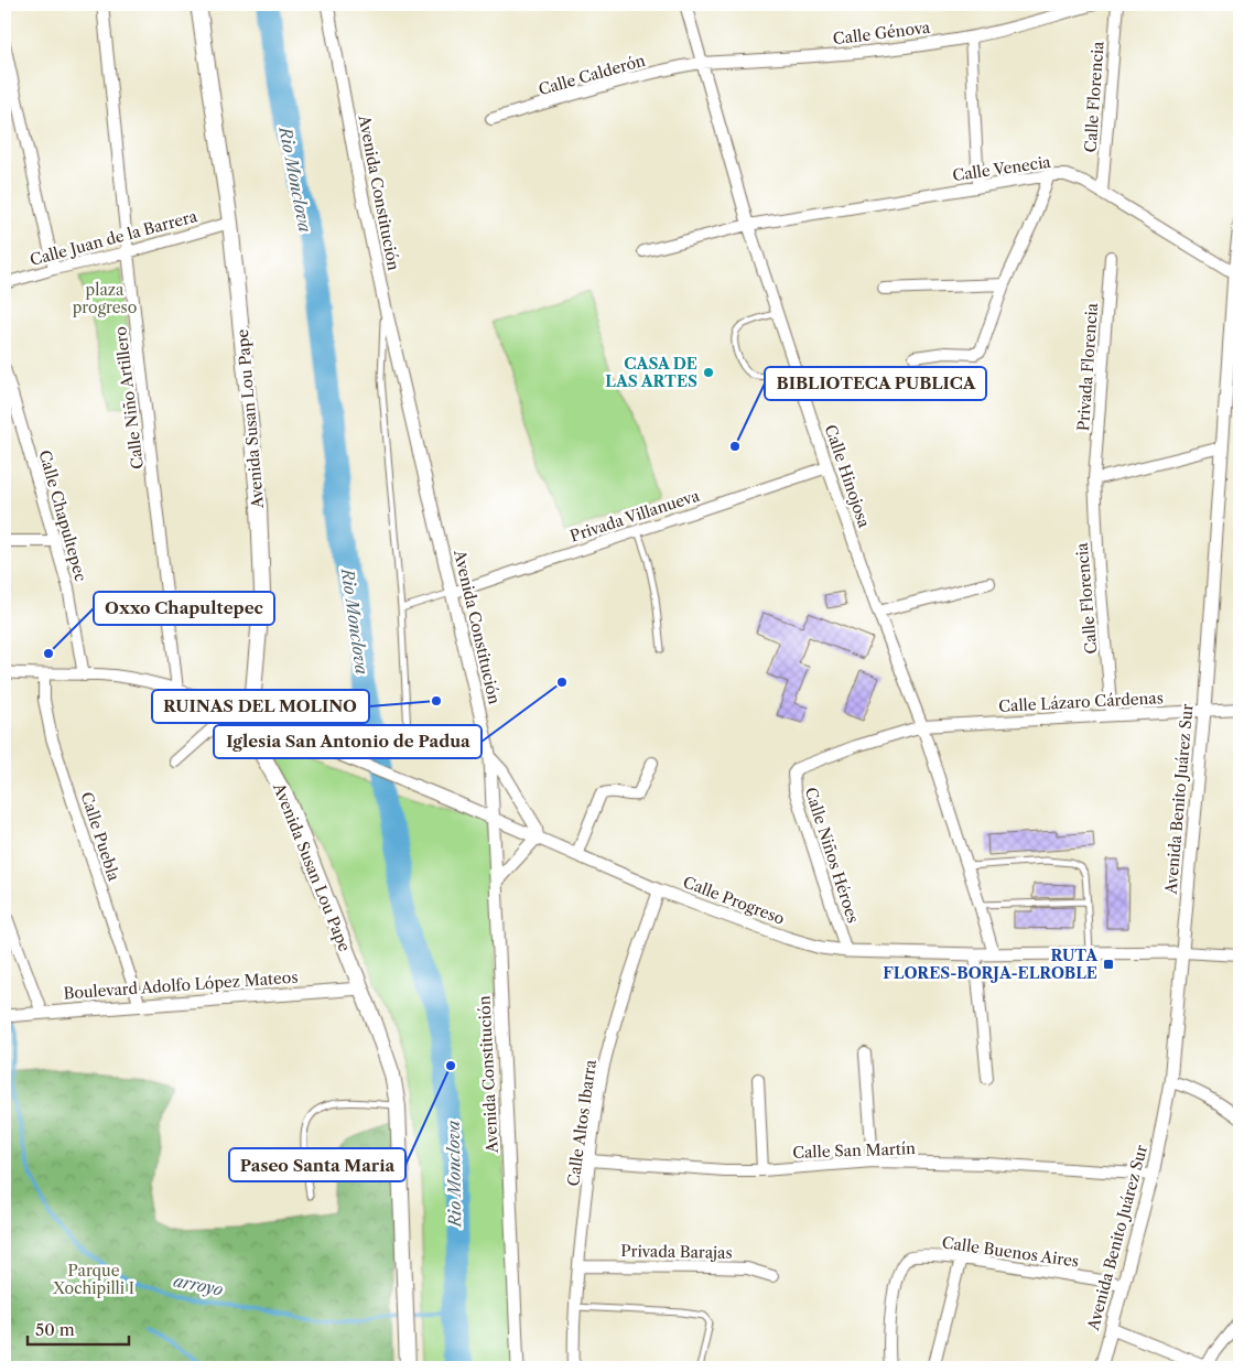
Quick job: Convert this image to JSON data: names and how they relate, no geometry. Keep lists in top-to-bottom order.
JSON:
{
  "streets": {
    "main road": ["Avenida Susan Lou Pape"],
    "street": [
      "Calle Génova",
      "Calle Calderón",
      "Calle Florencia",
      "Calle Venecia",
      "Avenida Constitución",
      "Calle Juan de la Barrera",
      "Privada Florencia",
      "Calle Niño Artillero",
      "Calle Hinojosa",
      "Calle Chapultepec",
      "Privada Villanueva",
      "Calle Lázaro Cárdenas",
      "Avenida Benito Juárez Sur",
      "Calle Puebla",
      "Calle Niños Héroes",
      "Calle Progreso",
      "Boulevard Adolfo López Mateos",
      "Calle Altos Ibarra",
      "Calle San Martín",
      "Privada Barajas",
      "Calle Buenos Aires"
    ]
  },
  "crossings": [
    ["Calle Génova", "Calle Calderón"],
    ["Calle Génova", "Calle Hinojosa"],
    ["Calle Calderón", "Calle Hinojosa"],
    ["Calle Florencia", "Calle Venecia"],
    ["Calle Florencia", "Privada Florencia"],
    ["Calle Florencia", "Calle Lázaro Cárdenas"],
    ["Calle Venecia", "Calle Hinojosa"],
    ["Calle Venecia", "Avenida Benito Juárez Sur"],
    ["Avenida Constitución", "Privada Villanueva"],
    ["Avenida Constitución", "Calle Progreso"],
    ["Calle Juan de la Barrera", "Calle Niño Artillero"],
    ["Calle Juan de la Barrera", "Avenida Susan Lou Pape"],
    ["Avenida Susan Lou Pape", "Calle Progreso"],
    ["Avenida Susan Lou Pape", "Boulevard Adolfo López Mateos"],
    ["Calle Hinojosa", "Privada Villanueva"],
    ["Calle Hinojosa", "Calle Lázaro Cárdenas"],
    ["Calle Hinojosa", "Calle Niños Héroes"],
    ["Calle Hinojosa", "Calle Progreso"],
    ["Calle Lázaro Cárdenas", "Avenida Benito Juárez Sur"],
    ["Calle Lázaro Cárdenas", "Calle Niños Héroes"],
    ["Avenida Benito Juárez Sur", "Calle Progreso"],
    ["Avenida Benito Juárez Sur", "Calle San Martín"],
    ["Avenida Benito Juárez Sur", "Calle Buenos Aires"],
    ["Calle Puebla", "Boulevard Adolfo López Mateos"],
    ["Calle Niños Héroes", "Calle Progreso"],
    ["Calle Progreso", "Calle Altos Ibarra"],
    ["Calle Altos Ibarra", "Calle San Martín"],
    ["Calle Altos Ibarra", "Privada Barajas"]
  ],
  "water": ["Rio Monclova", "arroyo"],
  "parks": ["plaza progreso", "Parque Xochipilli I"],
  "places": {
    "other": [
      "CASA DE LAS ARTES",
      "BIBLIOTECA PUBLICA",
      "Oxxo Chapultepec",
      "Iglesia San Antonio de Padua",
      "RUINAS DEL MOLINO",
      "Paseo Santa Maria"
    ],
    "transit": ["RUTA FLORES-BORJA-ELROBLE"]
  },
  "scale_bar": "50 m"
}
